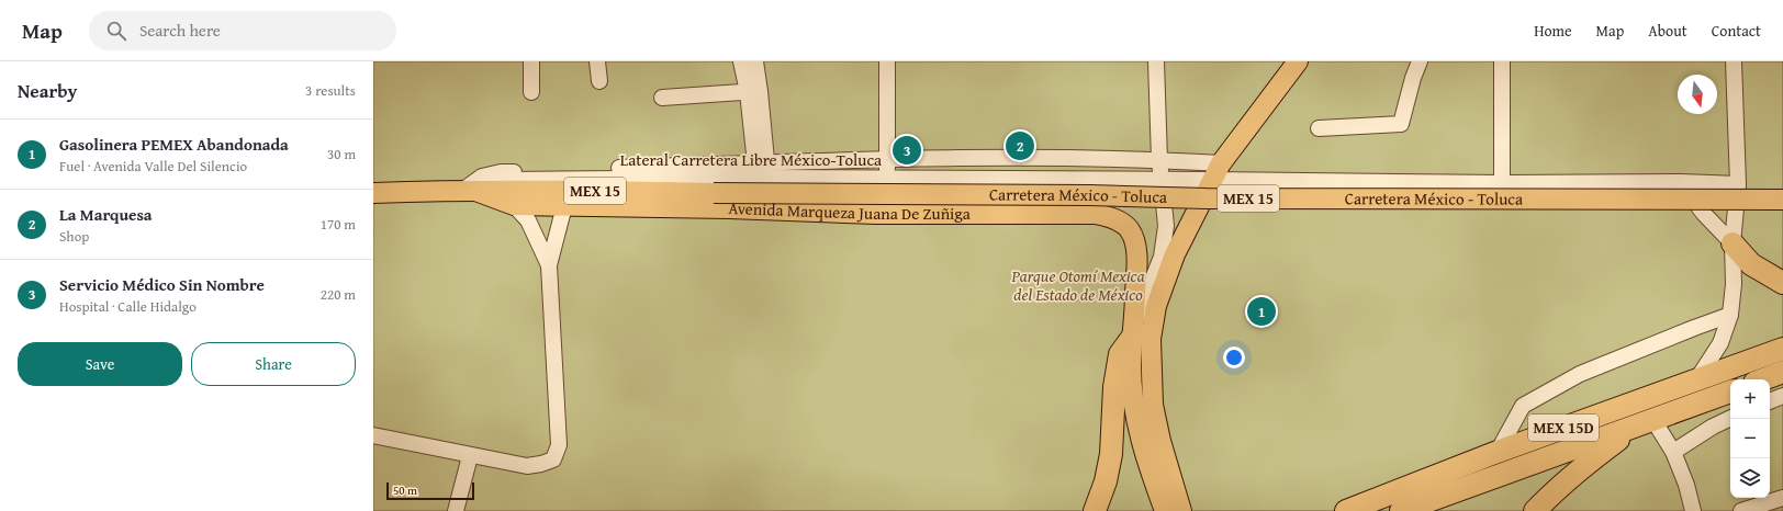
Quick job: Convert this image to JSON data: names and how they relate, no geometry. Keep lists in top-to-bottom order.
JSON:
{
  "streets": {
    "highway": ["MEX 15D"],
    "main road": ["MEX 15", "Carretera México - Toluca", "Avenida Marqueza Juana De Zuñiga"],
    "street": ["Lateral Carretera Libre México-Toluca"]
  },
  "crossings": [
    ["Lateral Carretera Libre México-Toluca", "Carretera México - Toluca"],
    ["Lateral Carretera Libre México-Toluca", "Avenida Marqueza Juana De Zuñiga"],
    ["Carretera México - Toluca", "Avenida Marqueza Juana De Zuñiga"]
  ],
  "parks": ["Parque Otomí Mexica del Estado de México"],
  "scale_bar": "50 m",
  "north": "bottom",
  "page": {
    "header": "Map",
    "search": "Search here",
    "nav": [
      "Home",
      "Map",
      "About",
      "Contact"
    ],
    "heading": ["Nearby", "3 results"],
    "list": [
      {
        "mark": "1",
        "name": "Gasolinera PEMEX Abandonada",
        "note": "Fuel · Avenida Valle Del Silencio",
        "value": "30 m"
      },
      {
        "mark": "2",
        "name": "La Marquesa",
        "note": "Shop",
        "value": "170 m"
      },
      {
        "mark": "3",
        "name": "Servicio Médico Sin Nombre",
        "note": "Hospital · Calle Hidalgo",
        "value": "220 m"
      }
    ],
    "pins": ["2", "3", "1"],
    "buttons": ["Save", "Share"],
    "map_buttons": ["+", "−"],
    "scale": "50 m"
  }
}
